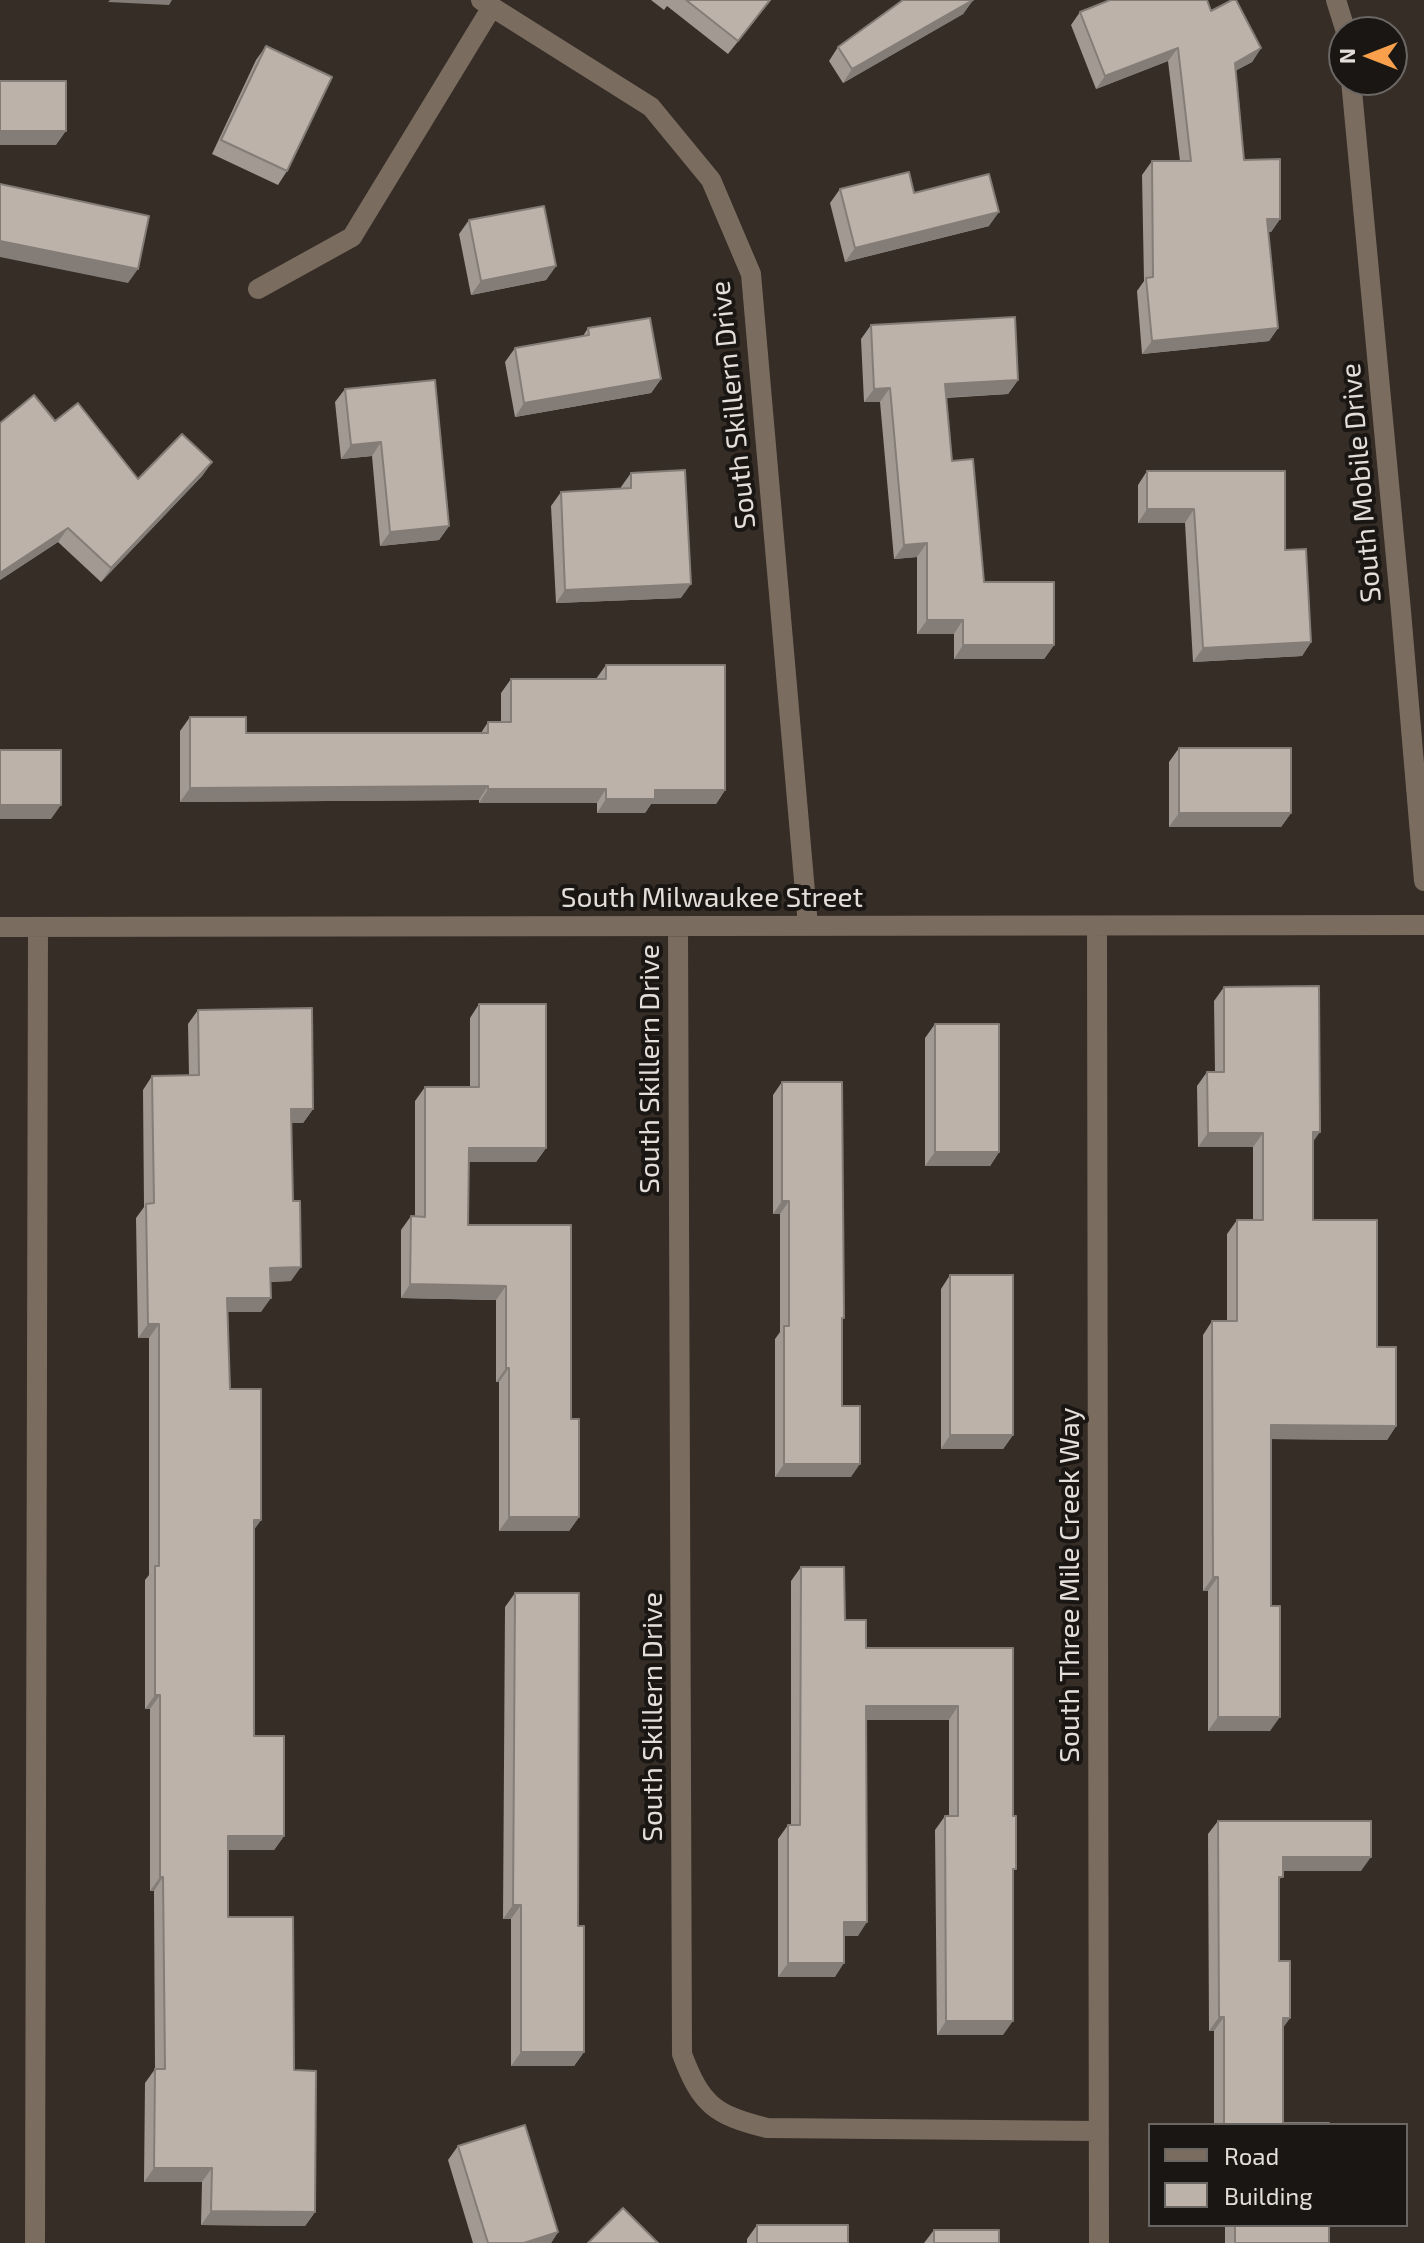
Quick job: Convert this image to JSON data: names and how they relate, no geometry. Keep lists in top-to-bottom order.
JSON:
{
  "streets": {
    "street": [
      "South Skillern Drive",
      "South Mobile Drive",
      "South Milwaukee Street",
      "South Three Mile Creek Way"
    ]
  },
  "crossings": [
    ["South Skillern Drive", "South Milwaukee Street"],
    ["South Skillern Drive", "South Three Mile Creek Way"],
    ["South Milwaukee Street", "South Three Mile Creek Way"]
  ],
  "legend": ["Road", "Building"],
  "north": "left"
}
